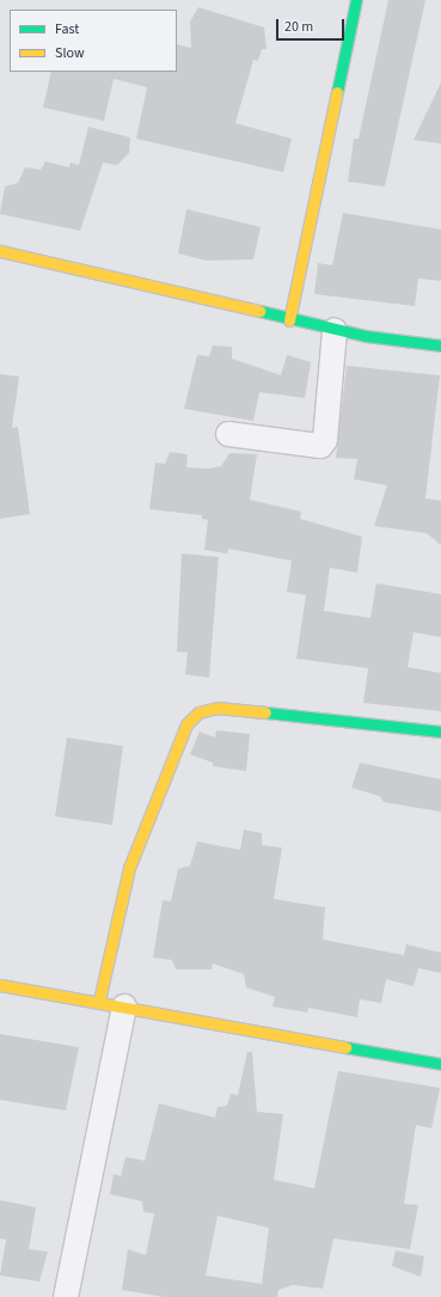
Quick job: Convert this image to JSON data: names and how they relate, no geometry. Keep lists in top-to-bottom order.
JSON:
{
  "legend": ["Fast", "Slow"],
  "scale_bar": "20 m"
}
